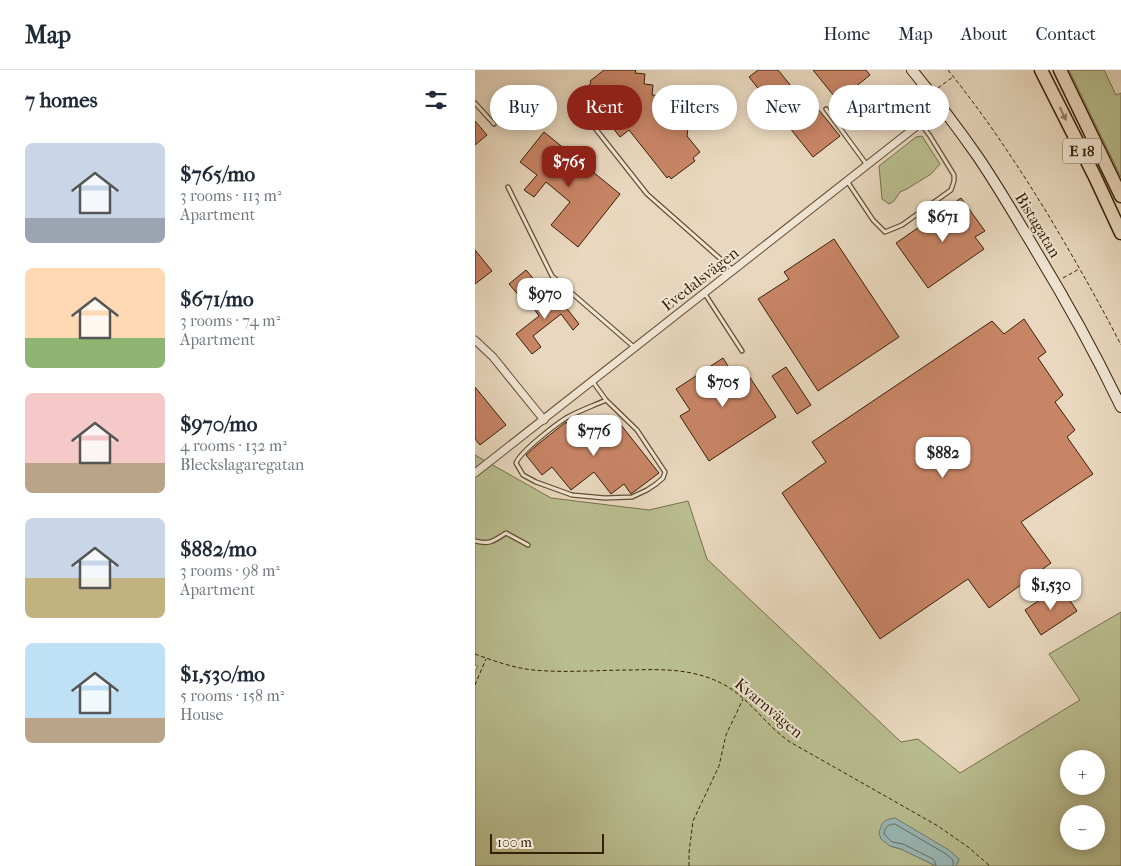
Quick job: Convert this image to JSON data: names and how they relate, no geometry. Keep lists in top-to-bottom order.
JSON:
{
  "streets": {
    "highway": ["E 18"],
    "street": ["Bistagatan", "Evedalsvägen"],
    "path": ["Kvarnvägen"]
  },
  "scale_bar": "100 m",
  "page": {
    "header": "Map",
    "nav": [
      "Home",
      "Map",
      "About",
      "Contact"
    ],
    "heading": "7 homes",
    "chip": [
      "Buy",
      "Rent",
      "Filters",
      "New",
      "Apartment"
    ],
    "list": [
      {
        "name": "$765/mo",
        "note": "3 rooms · 113 m² · Apartment"
      },
      {
        "name": "$671/mo",
        "note": "3 rooms · 74 m² · Apartment"
      },
      {
        "name": "$970/mo",
        "note": "4 rooms · 132 m² · Bleckslagaregatan"
      },
      {
        "name": "$882/mo",
        "note": "3 rooms · 98 m² · Apartment"
      },
      {
        "name": "$1,530/mo",
        "note": "5 rooms · 158 m² · House"
      }
    ],
    "price": [
      "$765",
      "$671",
      "$970",
      "$705",
      "$776",
      "$882",
      "$1,530"
    ],
    "map_buttons": ["+", "−"],
    "scale": "100 m"
  }
}
